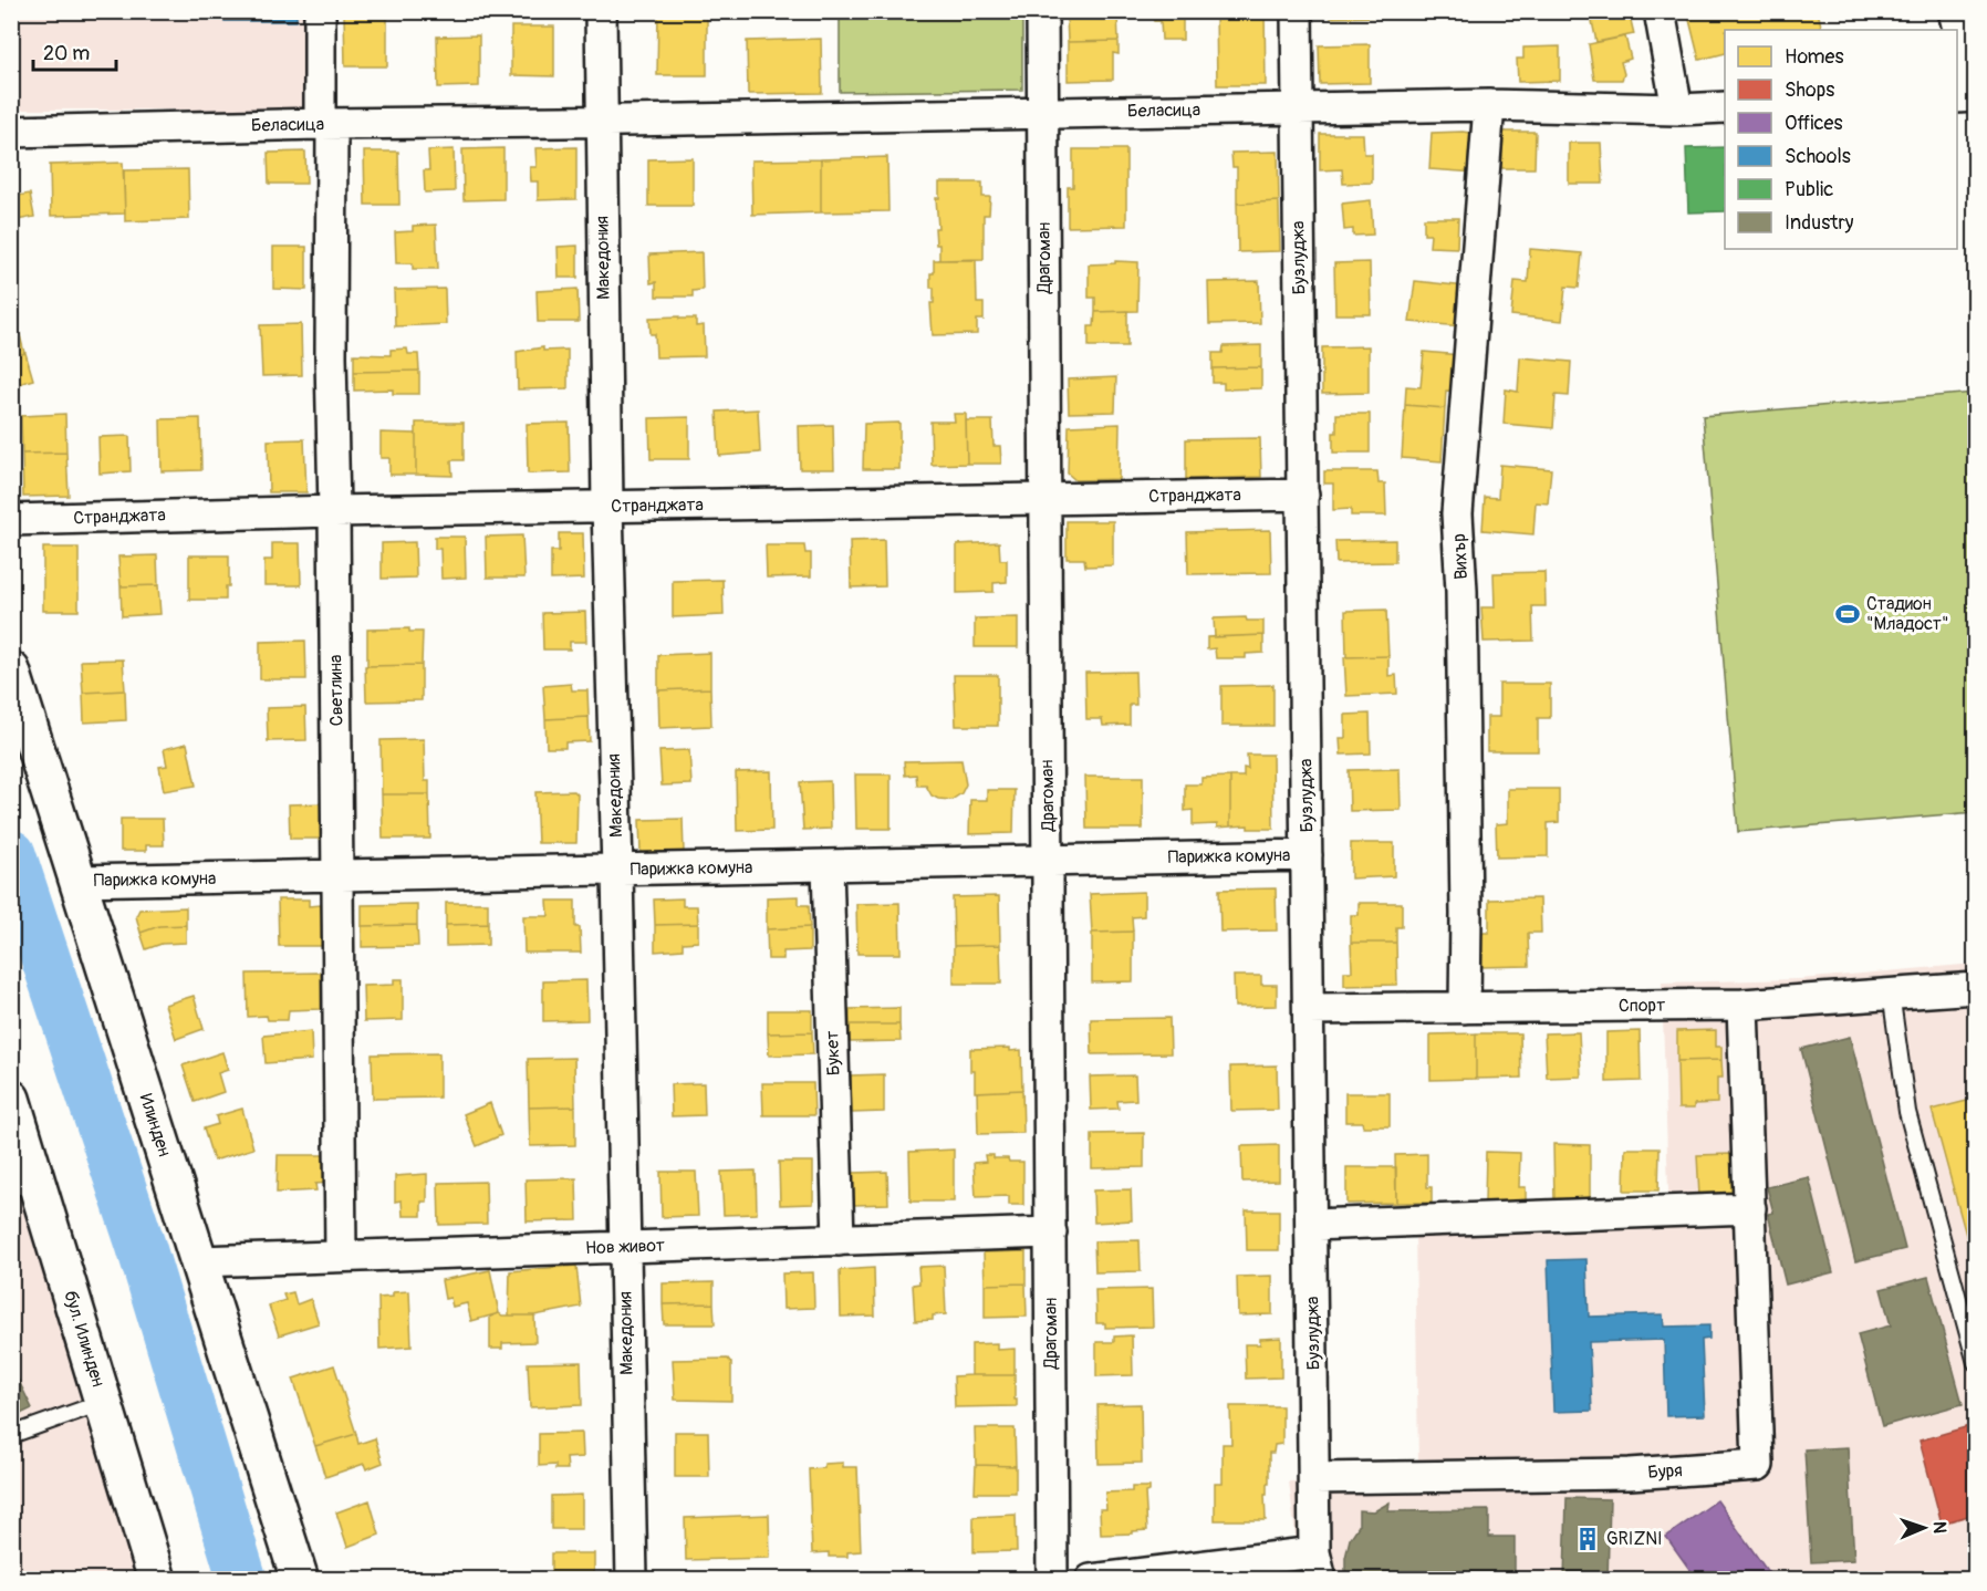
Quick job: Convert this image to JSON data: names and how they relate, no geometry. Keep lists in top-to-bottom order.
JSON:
{
  "streets": {
    "main road": ["Илинден", "бул. Илинден"],
    "street": [
      "Беласица",
      "Македония",
      "Драгоман",
      "Бузлуджа",
      "Странджата",
      "Вихър",
      "Светлина",
      "Парижка комуна",
      "Спорт",
      "Букет",
      "Нов живот",
      "Буря"
    ]
  },
  "crossings": [
    ["Беласица", "Македония"],
    ["Беласица", "Драгоман"],
    ["Беласица", "Бузлуджа"],
    ["Беласица", "Вихър"],
    ["Беласица", "Светлина"],
    ["Македония", "Странджата"],
    ["Македония", "Парижка комуна"],
    ["Македония", "Нов живот"],
    ["Драгоман", "Странджата"],
    ["Драгоман", "Парижка комуна"],
    ["Драгоман", "Нов живот"],
    ["Бузлуджа", "Странджата"],
    ["Бузлуджа", "Парижка комуна"],
    ["Бузлуджа", "Спорт"],
    ["Бузлуджа", "Буря"],
    ["Странджата", "Светлина"],
    ["Вихър", "Спорт"],
    ["Светлина", "Парижка комуна"],
    ["Светлина", "Нов живот"],
    ["Парижка комуна", "Букет"],
    ["Парижка комуна", "Илинден"],
    ["Спорт", "Буря"],
    ["Букет", "Нов живот"],
    ["Илинден", "Нов живот"]
  ],
  "places": {
    "sports": ["Стадион \"Младост\""],
    "building": ["GRIZNI"]
  },
  "legend": [
    "Homes",
    "Shops",
    "Offices",
    "Schools",
    "Public",
    "Industry"
  ],
  "scale_bar": "20 m",
  "north": "right"
}
